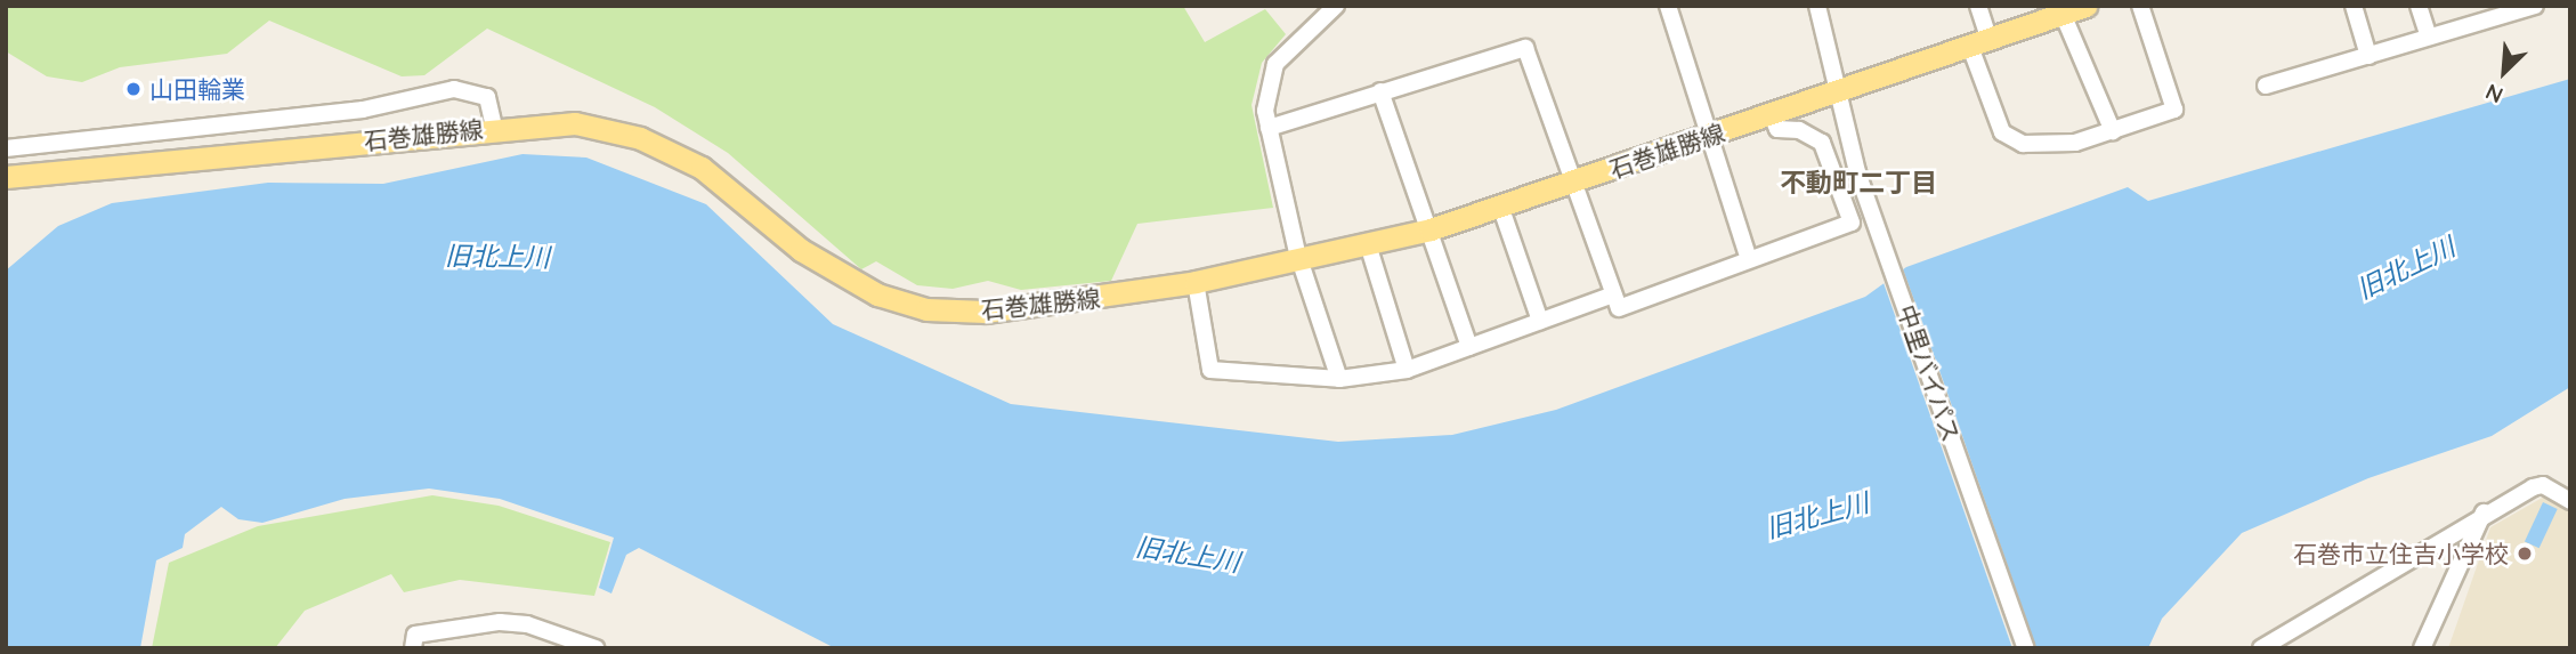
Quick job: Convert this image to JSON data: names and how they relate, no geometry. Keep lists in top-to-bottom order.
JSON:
{
  "streets": {
    "main road": ["石巻雄勝線"],
    "street": ["中里バイパス"]
  },
  "crossings": [
    ["石巻雄勝線", "中里バイパス"]
  ],
  "districts": ["不動町二丁目"],
  "water": ["旧北上川"],
  "places": ["山田輪業", "石巻市立住吉小学校"],
  "north": "bottom left"
}
